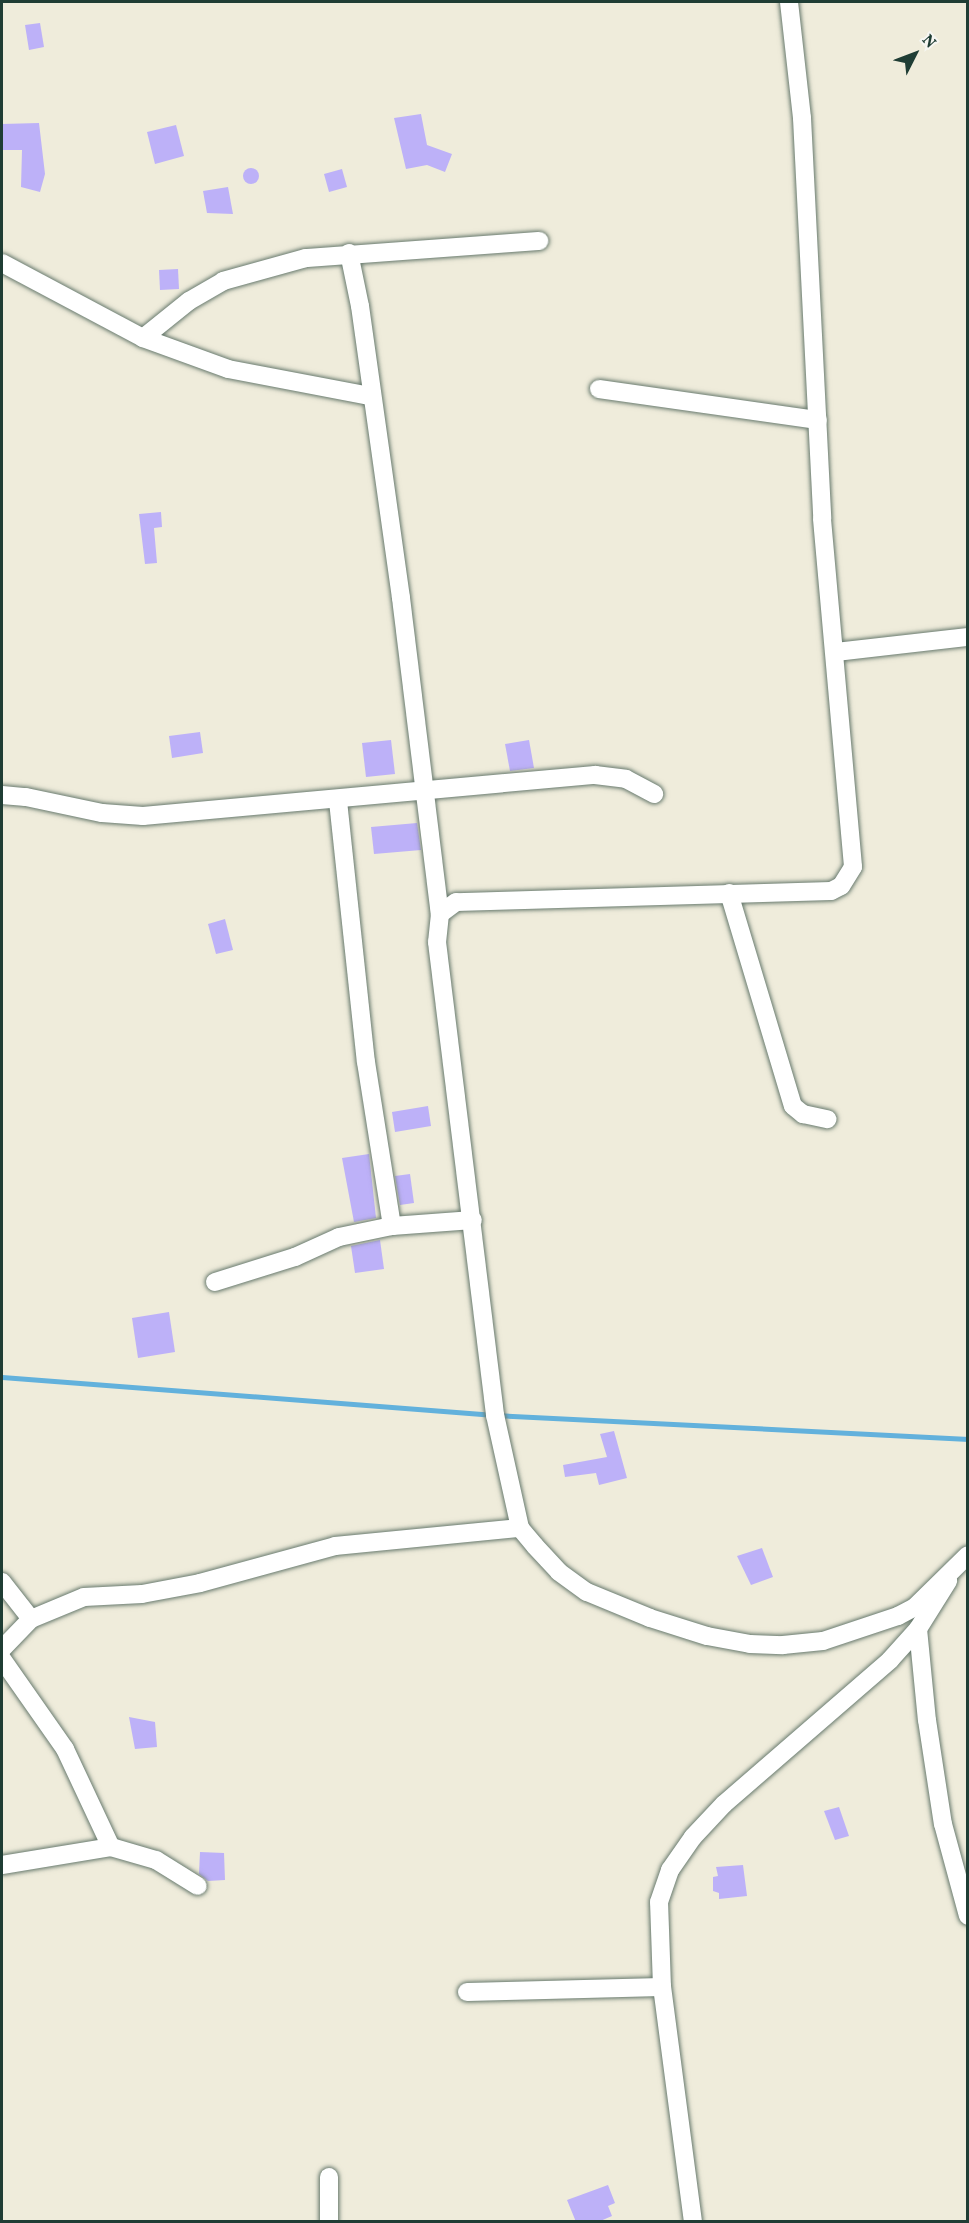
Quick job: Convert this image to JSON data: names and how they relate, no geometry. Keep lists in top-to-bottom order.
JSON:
{
  "north": "top right"
}
